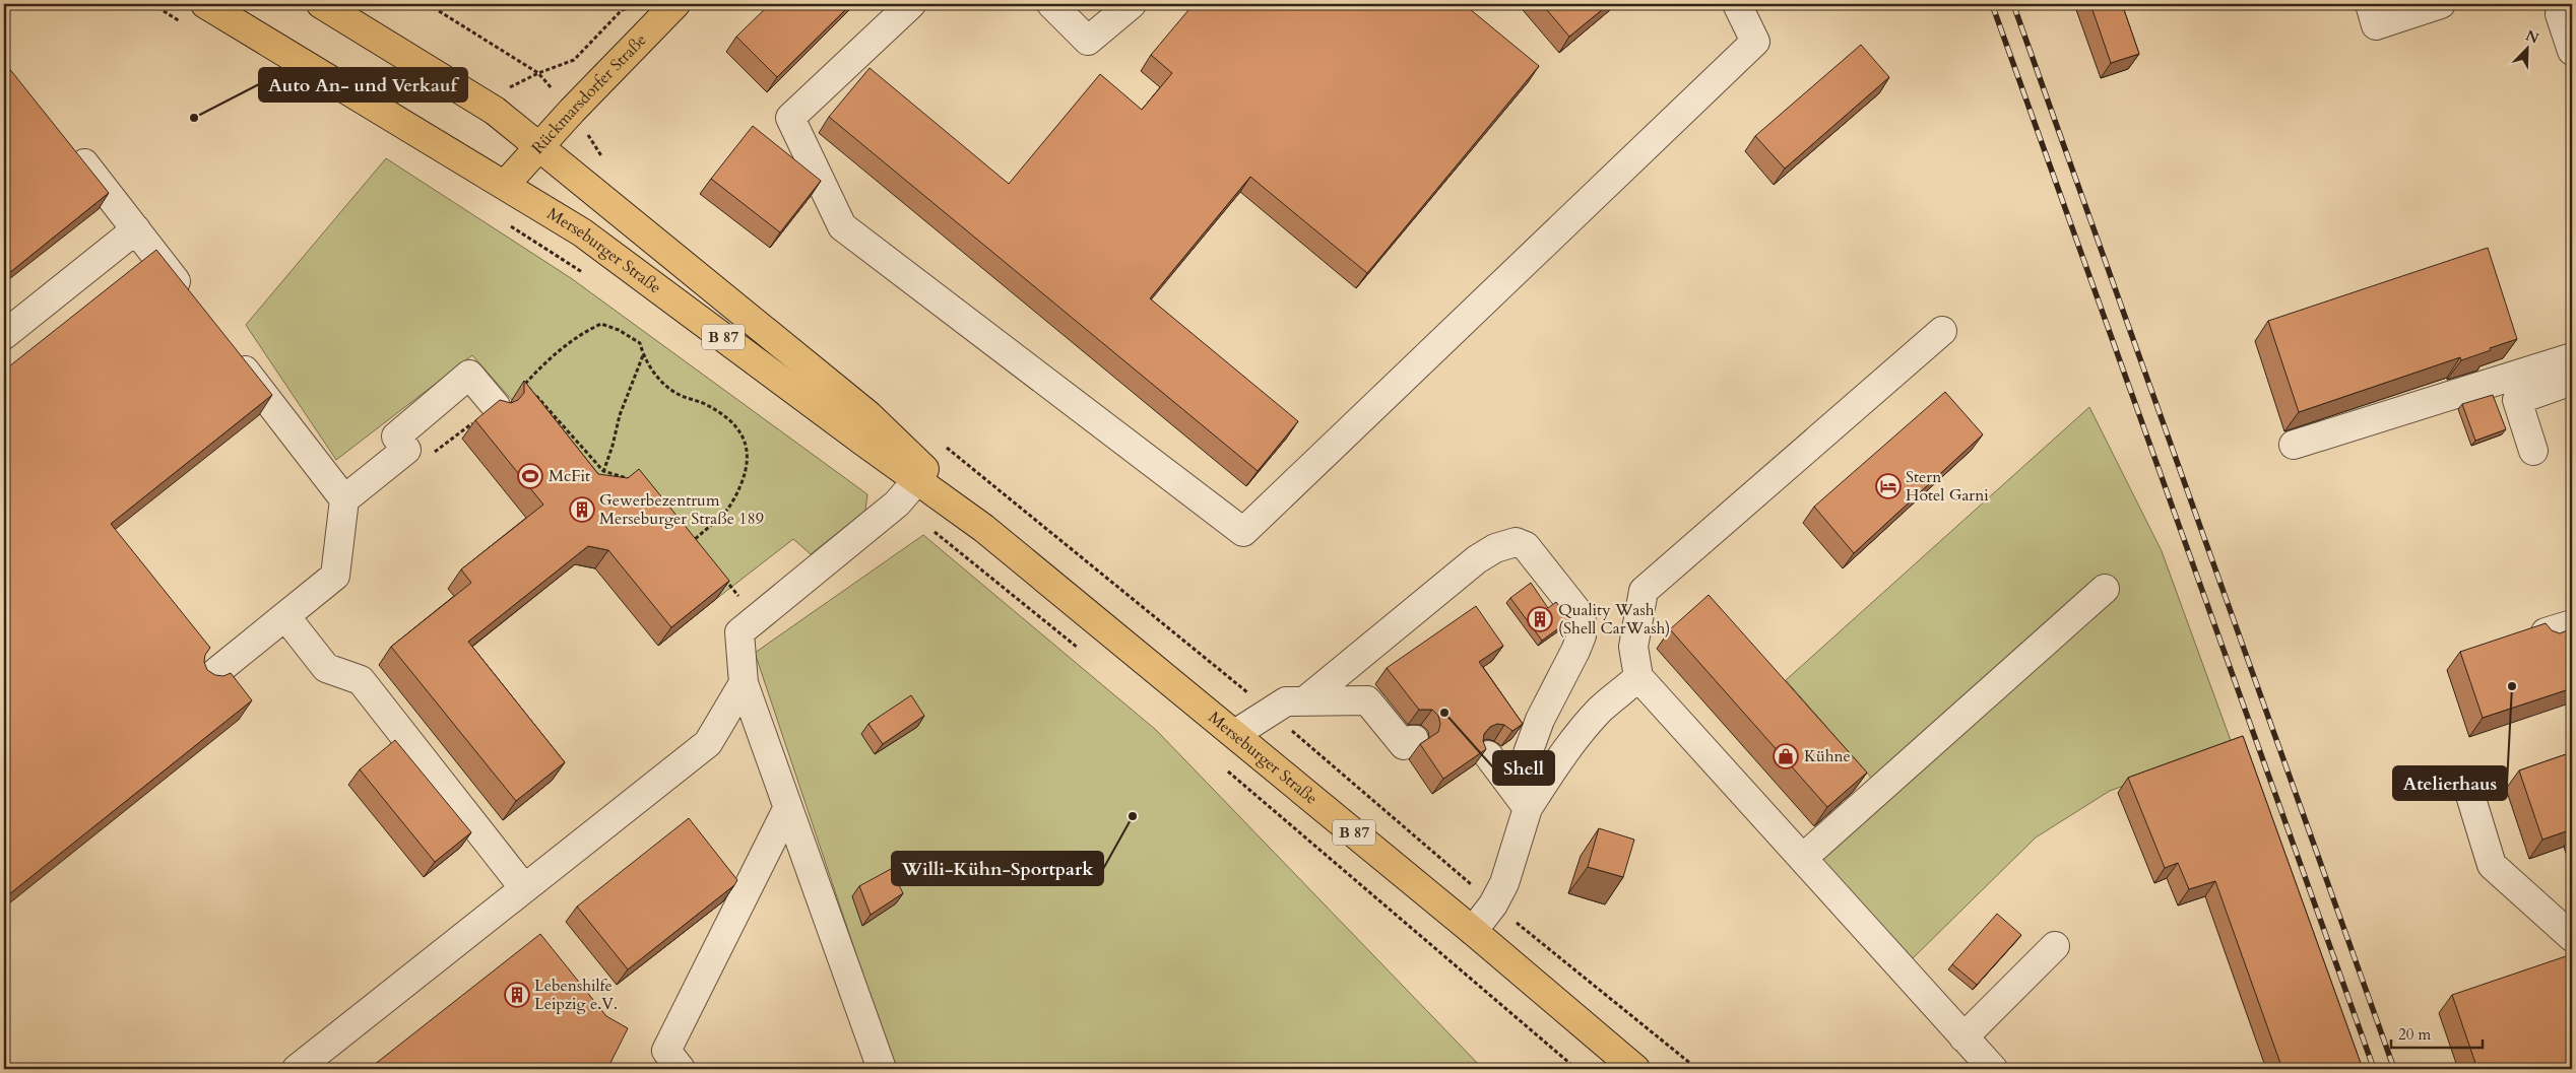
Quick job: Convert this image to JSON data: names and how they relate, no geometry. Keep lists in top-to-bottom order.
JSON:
{
  "streets": {
    "main road": ["Rückmarsdorfer Straße", "Merseburger Straße", "B 87"]
  },
  "crossings": [
    ["Rückmarsdorfer Straße", "Merseburger Straße"]
  ],
  "places": {
    "other": [
      "Auto An- und Verkauf",
      "Atelierhaus",
      "Shell",
      "Willi-Kühn-Sportpark"
    ],
    "sports": ["McFit"],
    "hotel": ["Stern Hotel Garni"],
    "building": ["Gewerbezentrum Merseburger Straße 189", "Quality Wash (Shell CarWash)", "Lebenshilfe Leipzig e.V."],
    "shop": ["Kühne"]
  },
  "scale_bar": "20 m",
  "north": "top right"
}
